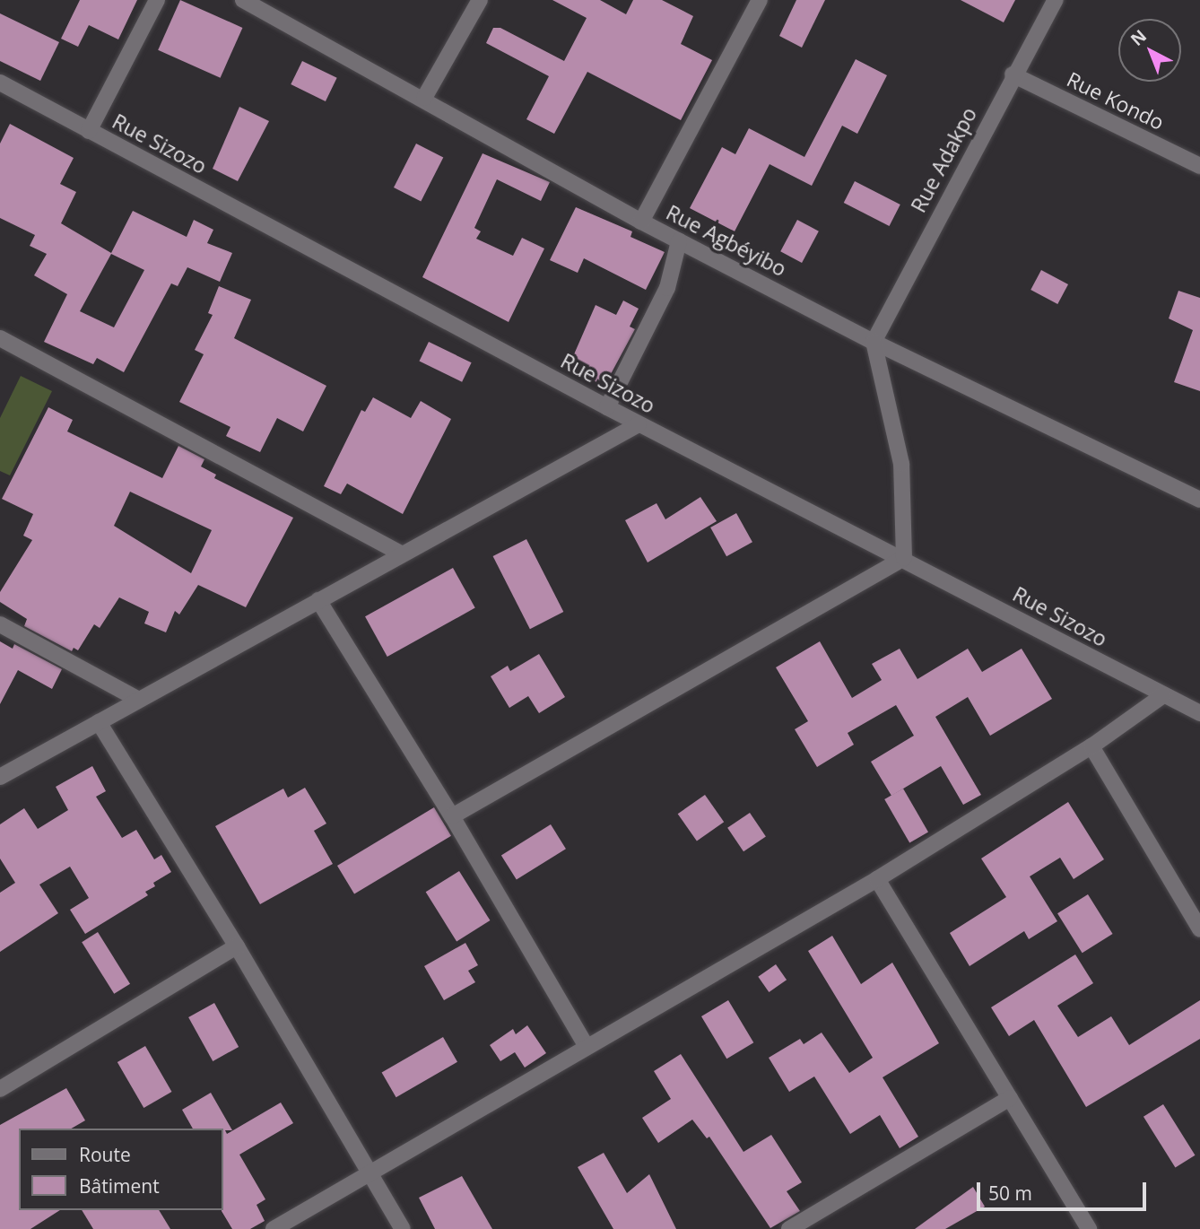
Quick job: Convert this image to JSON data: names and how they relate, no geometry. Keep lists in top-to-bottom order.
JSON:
{
  "streets": {
    "street": [
      "Rue Kondo",
      "Rue Sizozo",
      "Rue Adakpo",
      "Rue Agbéyibo"
    ]
  },
  "crossings": [
    ["Rue Kondo", "Rue Adakpo"],
    ["Rue Adakpo", "Rue Agbéyibo"]
  ],
  "legend": ["Route", "Bâtiment"],
  "scale_bar": "50 m",
  "north": "top left"
}
